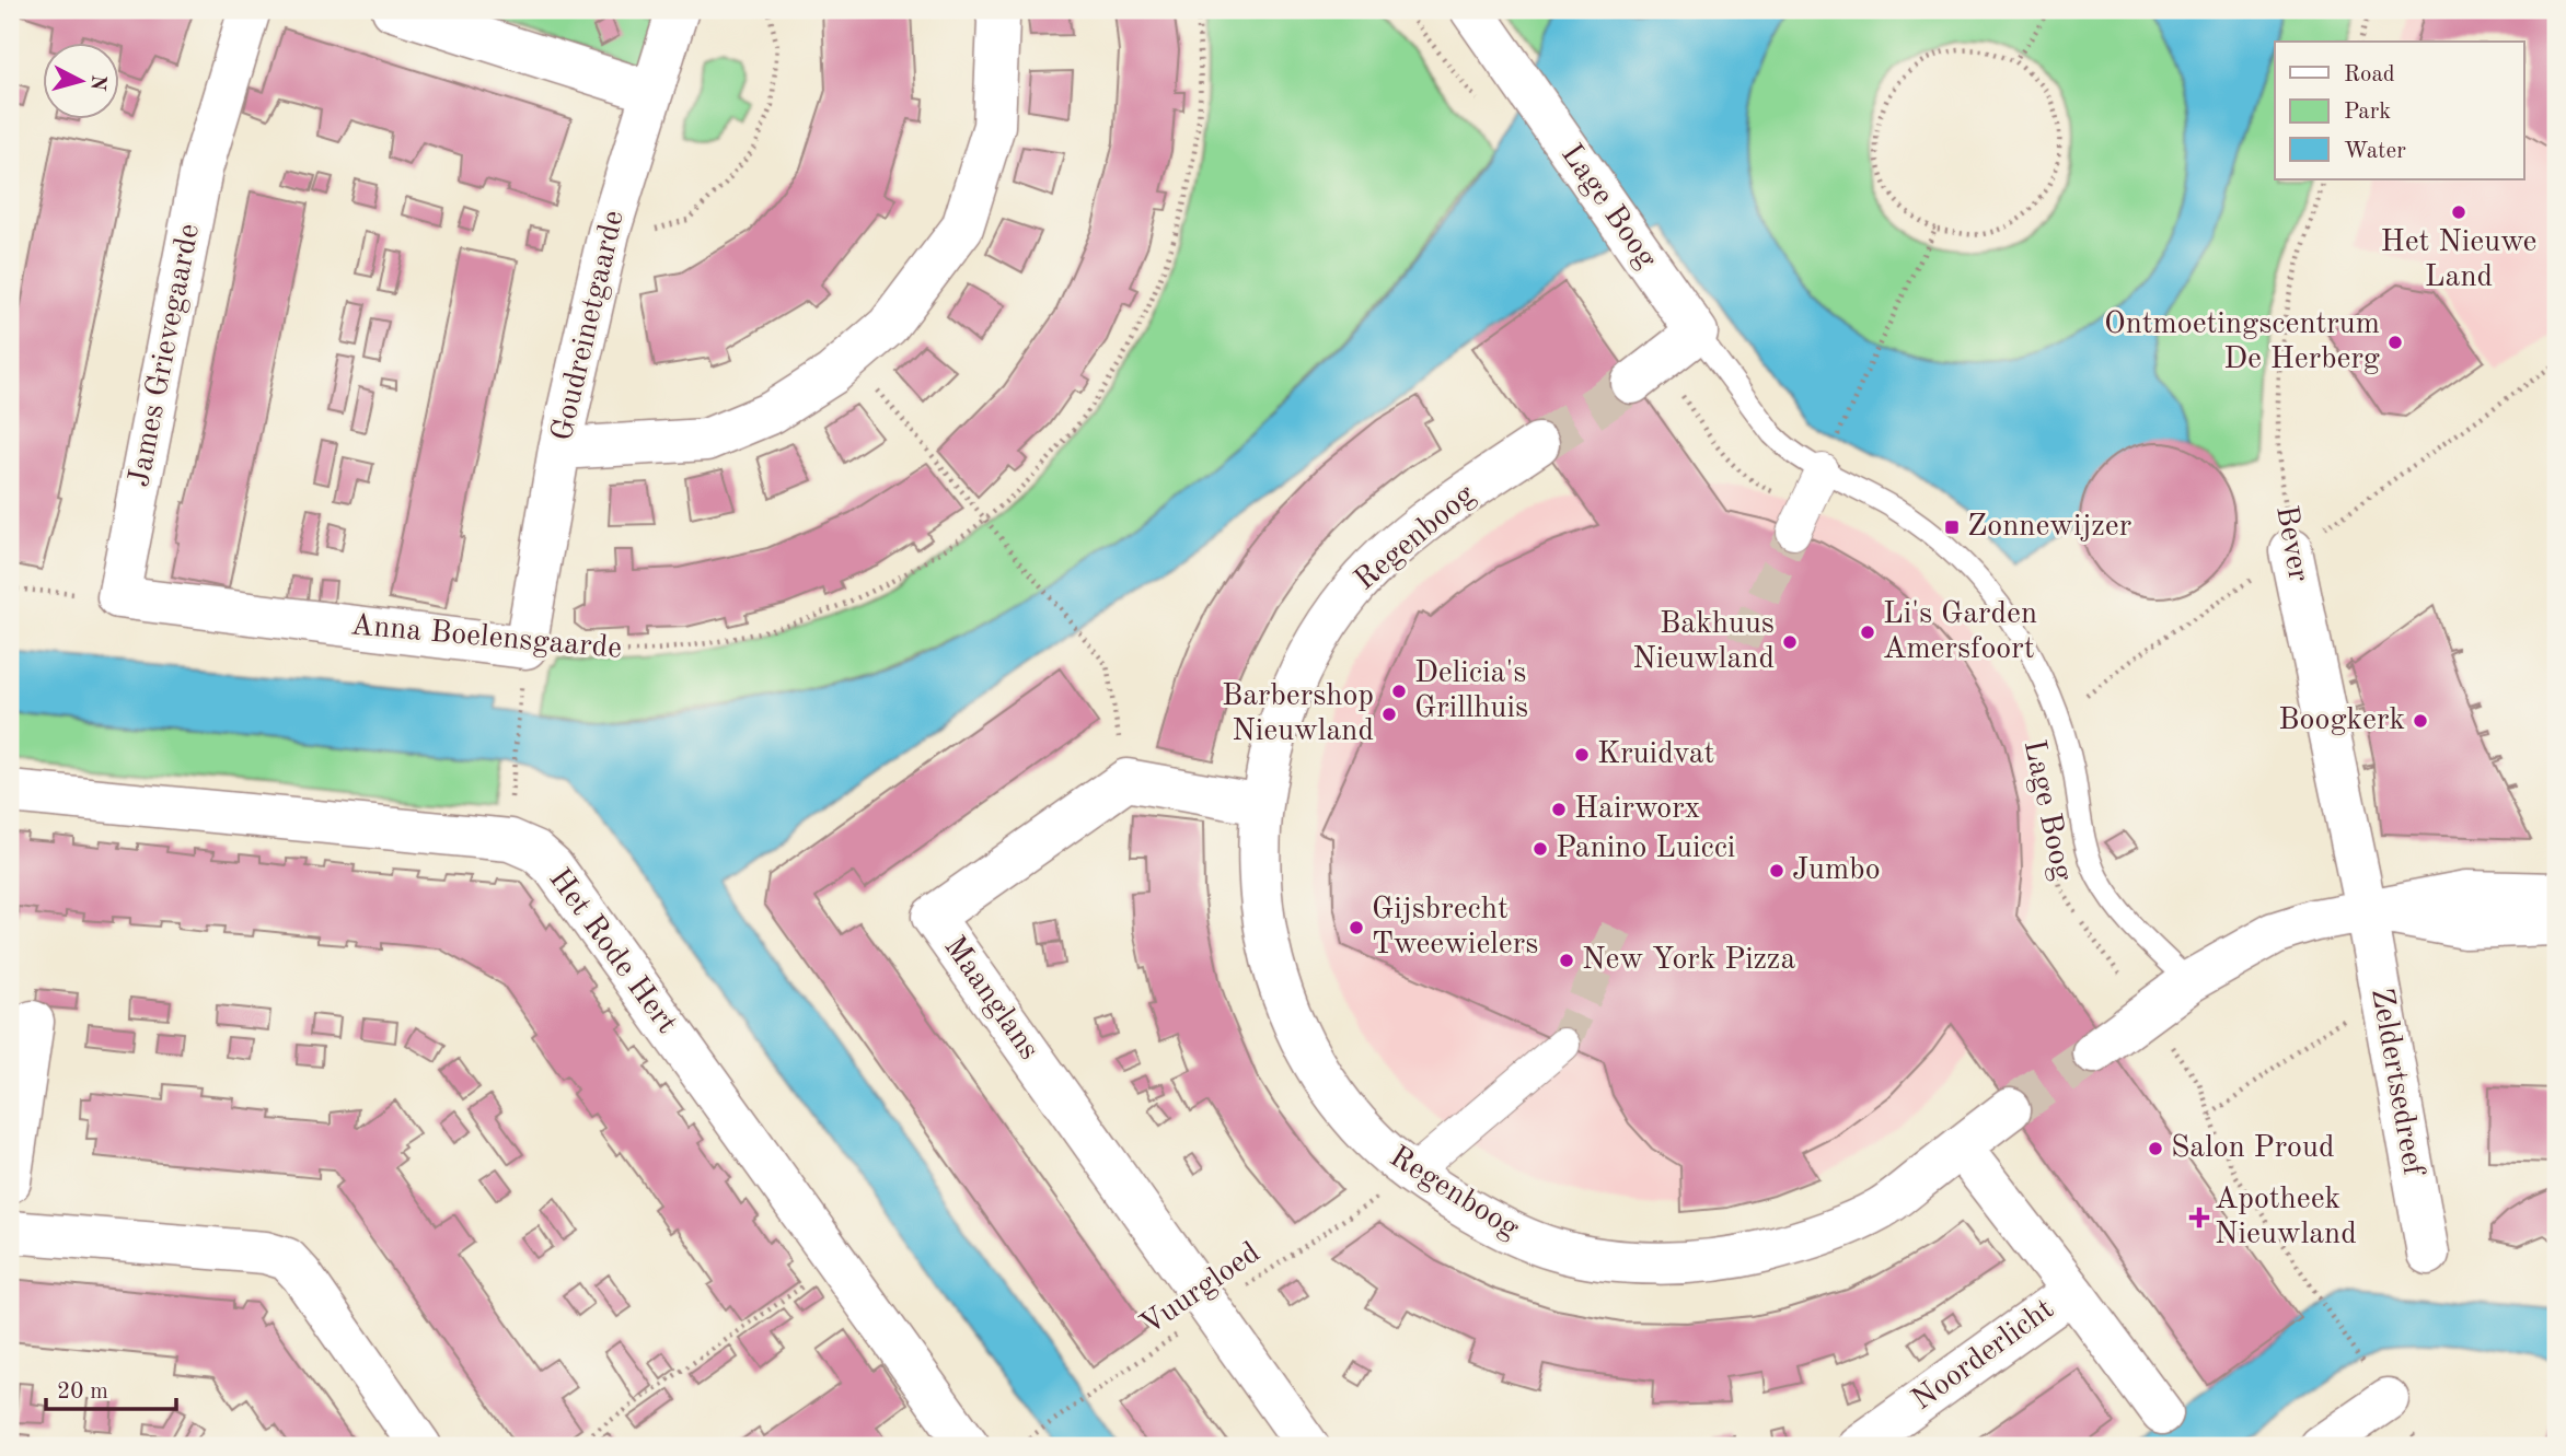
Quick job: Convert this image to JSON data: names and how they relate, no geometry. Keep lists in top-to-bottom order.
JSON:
{
  "streets": {
    "street": [
      "Lage Boog",
      "Goudreinetgaarde",
      "James Grievegaarde",
      "Regenboog",
      "Bever",
      "Anna Boelensgaarde",
      "Het Rode Hert",
      "Maanglans",
      "Zeldertsedreef",
      "Noorderlicht"
    ],
    "path": ["Vuurgloed"]
  },
  "crossings": [
    ["Goudreinetgaarde", "Anna Boelensgaarde"],
    ["James Grievegaarde", "Anna Boelensgaarde"],
    ["Regenboog", "Vuurgloed"],
    ["Regenboog", "Noorderlicht"],
    ["Bever", "Zeldertsedreef"],
    ["Maanglans", "Vuurgloed"]
  ],
  "places": {
    "other": [
      "Het Nieuwe Land",
      "Ontmoetingscentrum De Herberg",
      "Li's Garden Amersfoort",
      "Bakhuus Nieuwland",
      "Delicia's Grillhuis",
      "Barbershop Nieuwland",
      "Boogkerk",
      "Kruidvat",
      "Hairworx",
      "Panino Luicci",
      "Jumbo",
      "Gijsbrecht Tweewielers",
      "New York Pizza",
      "Salon Proud"
    ],
    "transit": ["Zonnewijzer"],
    "health": ["Apotheek Nieuwland"]
  },
  "legend": ["Road", "Park", "Water"],
  "scale_bar": "20 m",
  "north": "right"
}
